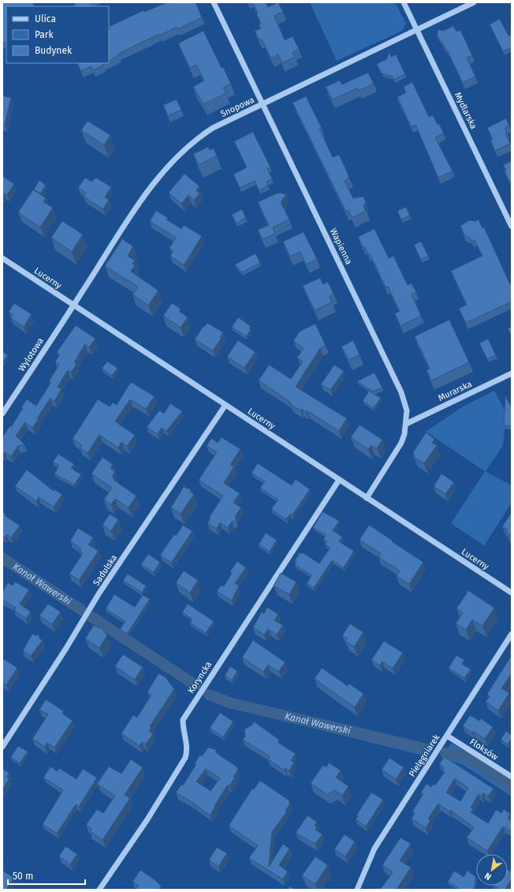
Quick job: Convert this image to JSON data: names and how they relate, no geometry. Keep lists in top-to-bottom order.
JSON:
{
  "streets": {
    "street": [
      "Snopowa",
      "Mydlarska",
      "Wapienna",
      "Lucerny",
      "Wylotowa",
      "Murarska",
      "Sadulska",
      "Koryncka",
      "Floksów",
      "Pielęgniarek"
    ]
  },
  "crossings": [
    ["Snopowa", "Mydlarska"],
    ["Snopowa", "Wapienna"],
    ["Snopowa", "Lucerny"],
    ["Snopowa", "Wylotowa"],
    ["Wapienna", "Lucerny"],
    ["Wapienna", "Murarska"],
    ["Lucerny", "Wylotowa"],
    ["Lucerny", "Sadulska"],
    ["Lucerny", "Koryncka"],
    ["Floksów", "Pielęgniarek"]
  ],
  "water": ["Kanał Wawerski"],
  "legend": ["Ulica", "Park", "Budynek"],
  "scale_bar": "50 m",
  "north": "bottom left"
}
